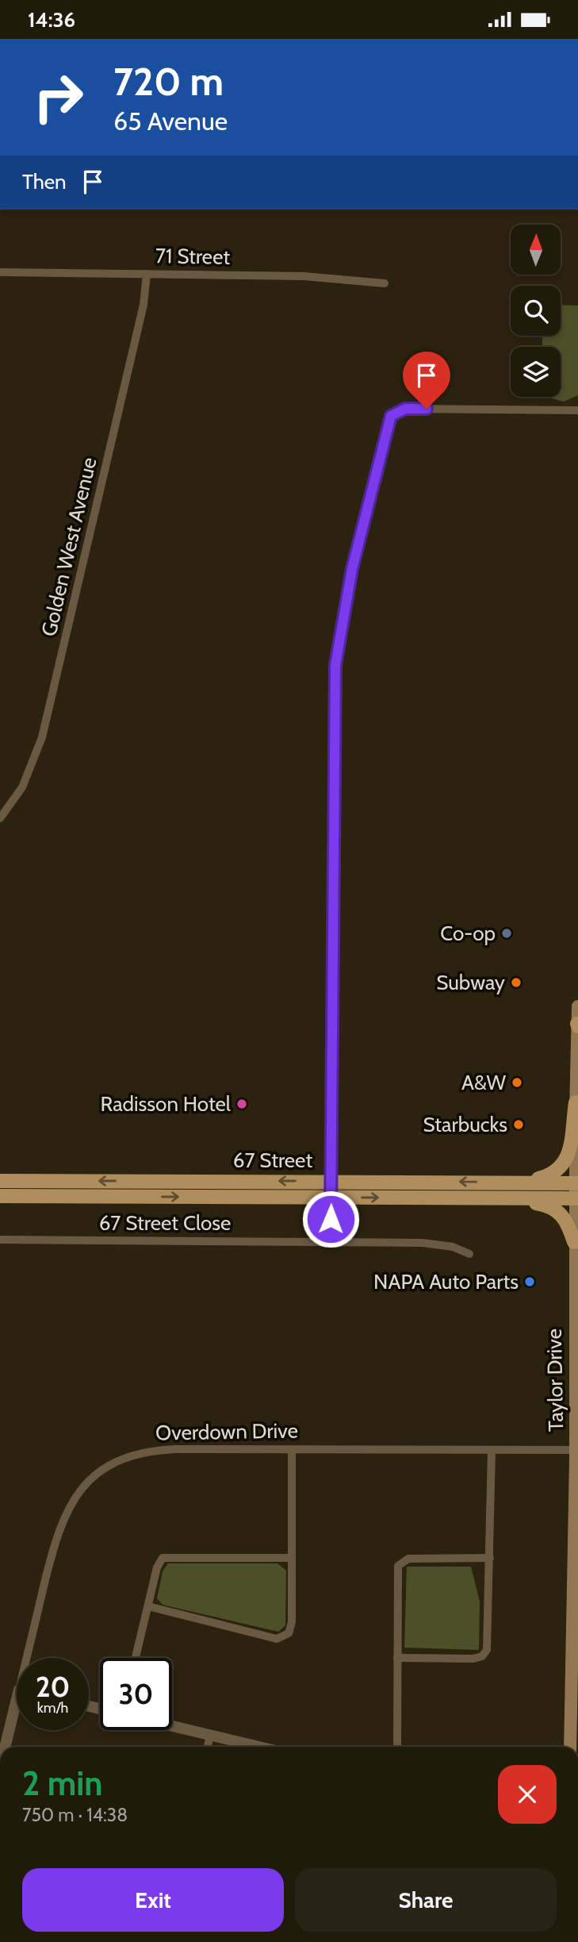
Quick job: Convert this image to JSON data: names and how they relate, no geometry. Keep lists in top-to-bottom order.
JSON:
{
  "streets": {
    "main road": ["67 Street", "Taylor Drive"],
    "street": [
      "71 Street",
      "Golden West Avenue",
      "67 Street Close",
      "Overdown Drive"
    ]
  },
  "crossings": [
    ["71 Street", "Golden West Avenue"],
    ["67 Street", "Taylor Drive"],
    ["Taylor Drive", "Overdown Drive"]
  ],
  "places": [
    "Co-op",
    "Subway",
    "A&W",
    "Radisson Hotel",
    "Starbucks",
    "NAPA Auto Parts"
  ],
  "north": "top",
  "page": {
    "status": "14:36",
    "turn": ["720 m", "65 Avenue"],
    "then": "Then",
    "speed": "20 km/h",
    "limit": "30",
    "heading": ["2 min", "750 m · 14:38"],
    "buttons": ["Exit", "Share"]
  }
}
